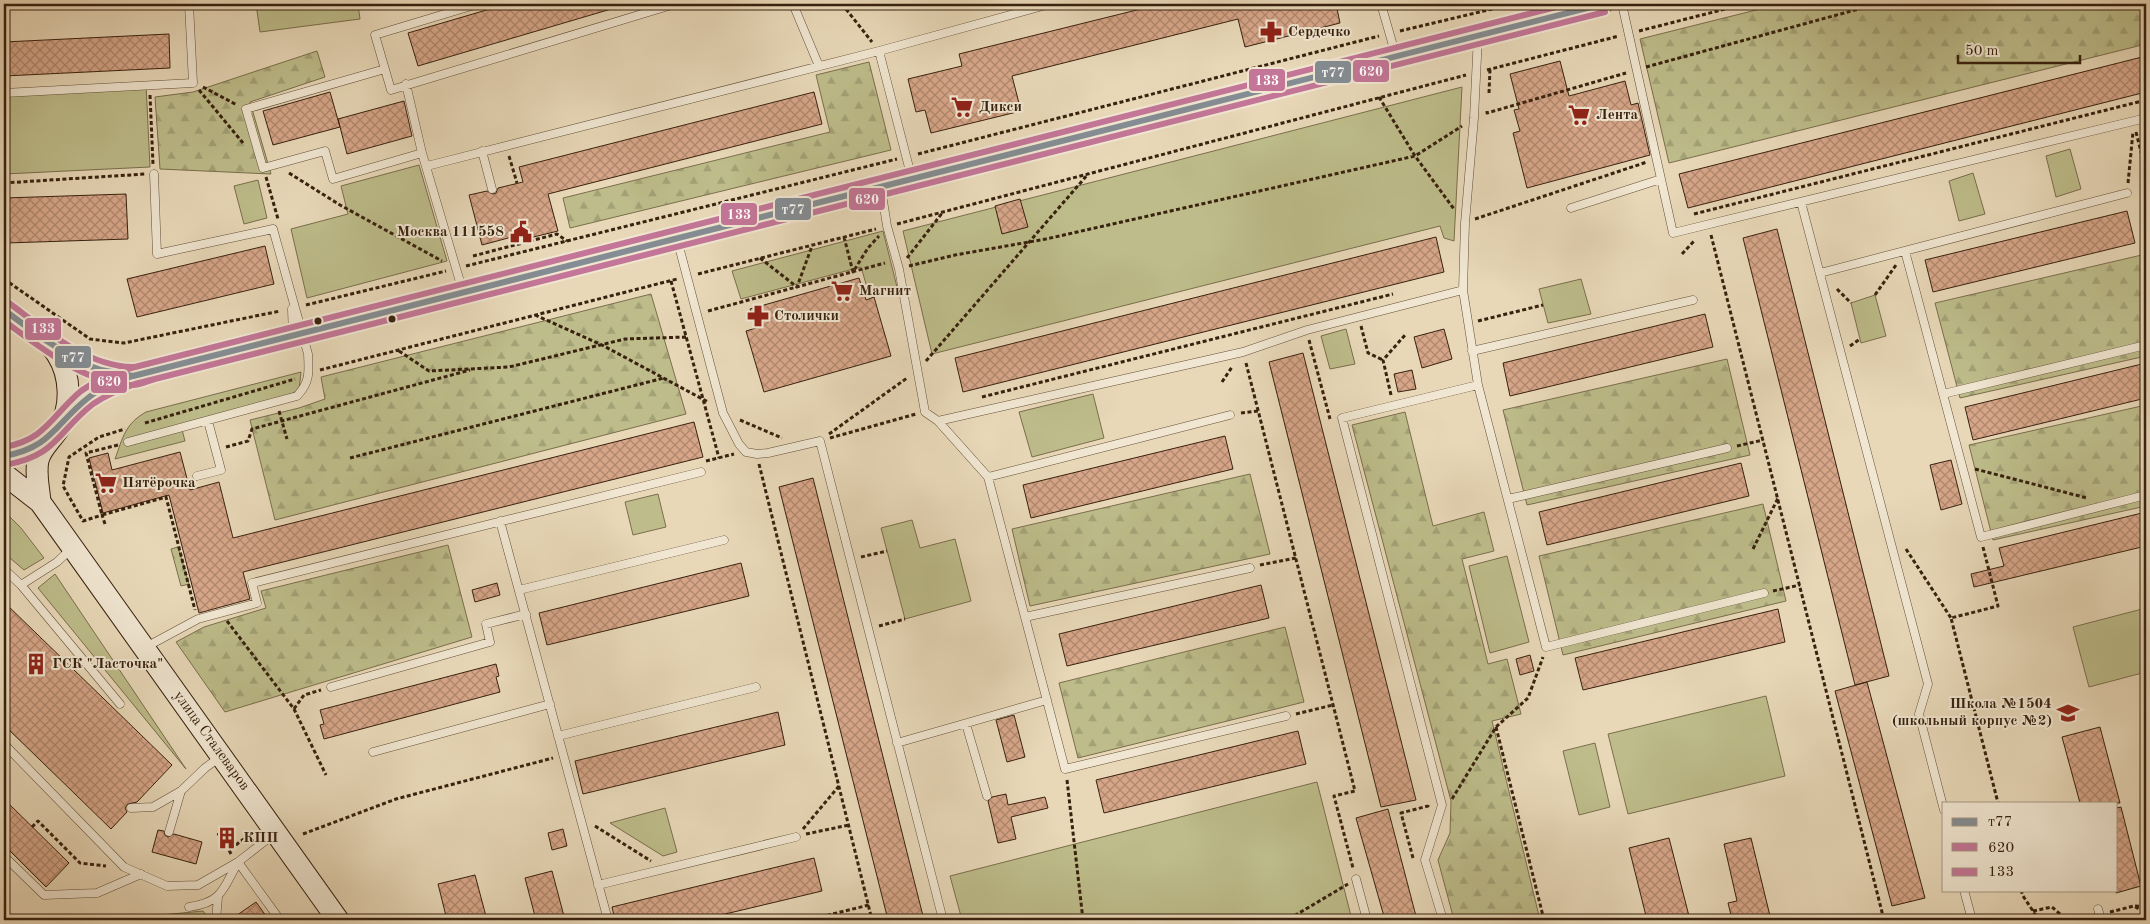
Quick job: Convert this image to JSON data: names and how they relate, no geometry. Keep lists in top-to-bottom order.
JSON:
{
  "streets": {
    "main road": ["улица Сталеваров"]
  },
  "places": {
    "pharmacy": ["Сердечко", "Столички"],
    "supermarket": [
      "Дикси",
      "Лента",
      "Магнит",
      "Пятёрочка"
    ],
    "public building": ["Москва 111558"],
    "building": ["ГСК \"Ласточка\"", "КПП"],
    "school or university": ["Школа №1504 (школьный корпус №2)"]
  },
  "lines": ["transit line т77", "transit line 133", "transit line 620"],
  "legend": ["т77", "620", "133"],
  "scale_bar": "50 m"
}
